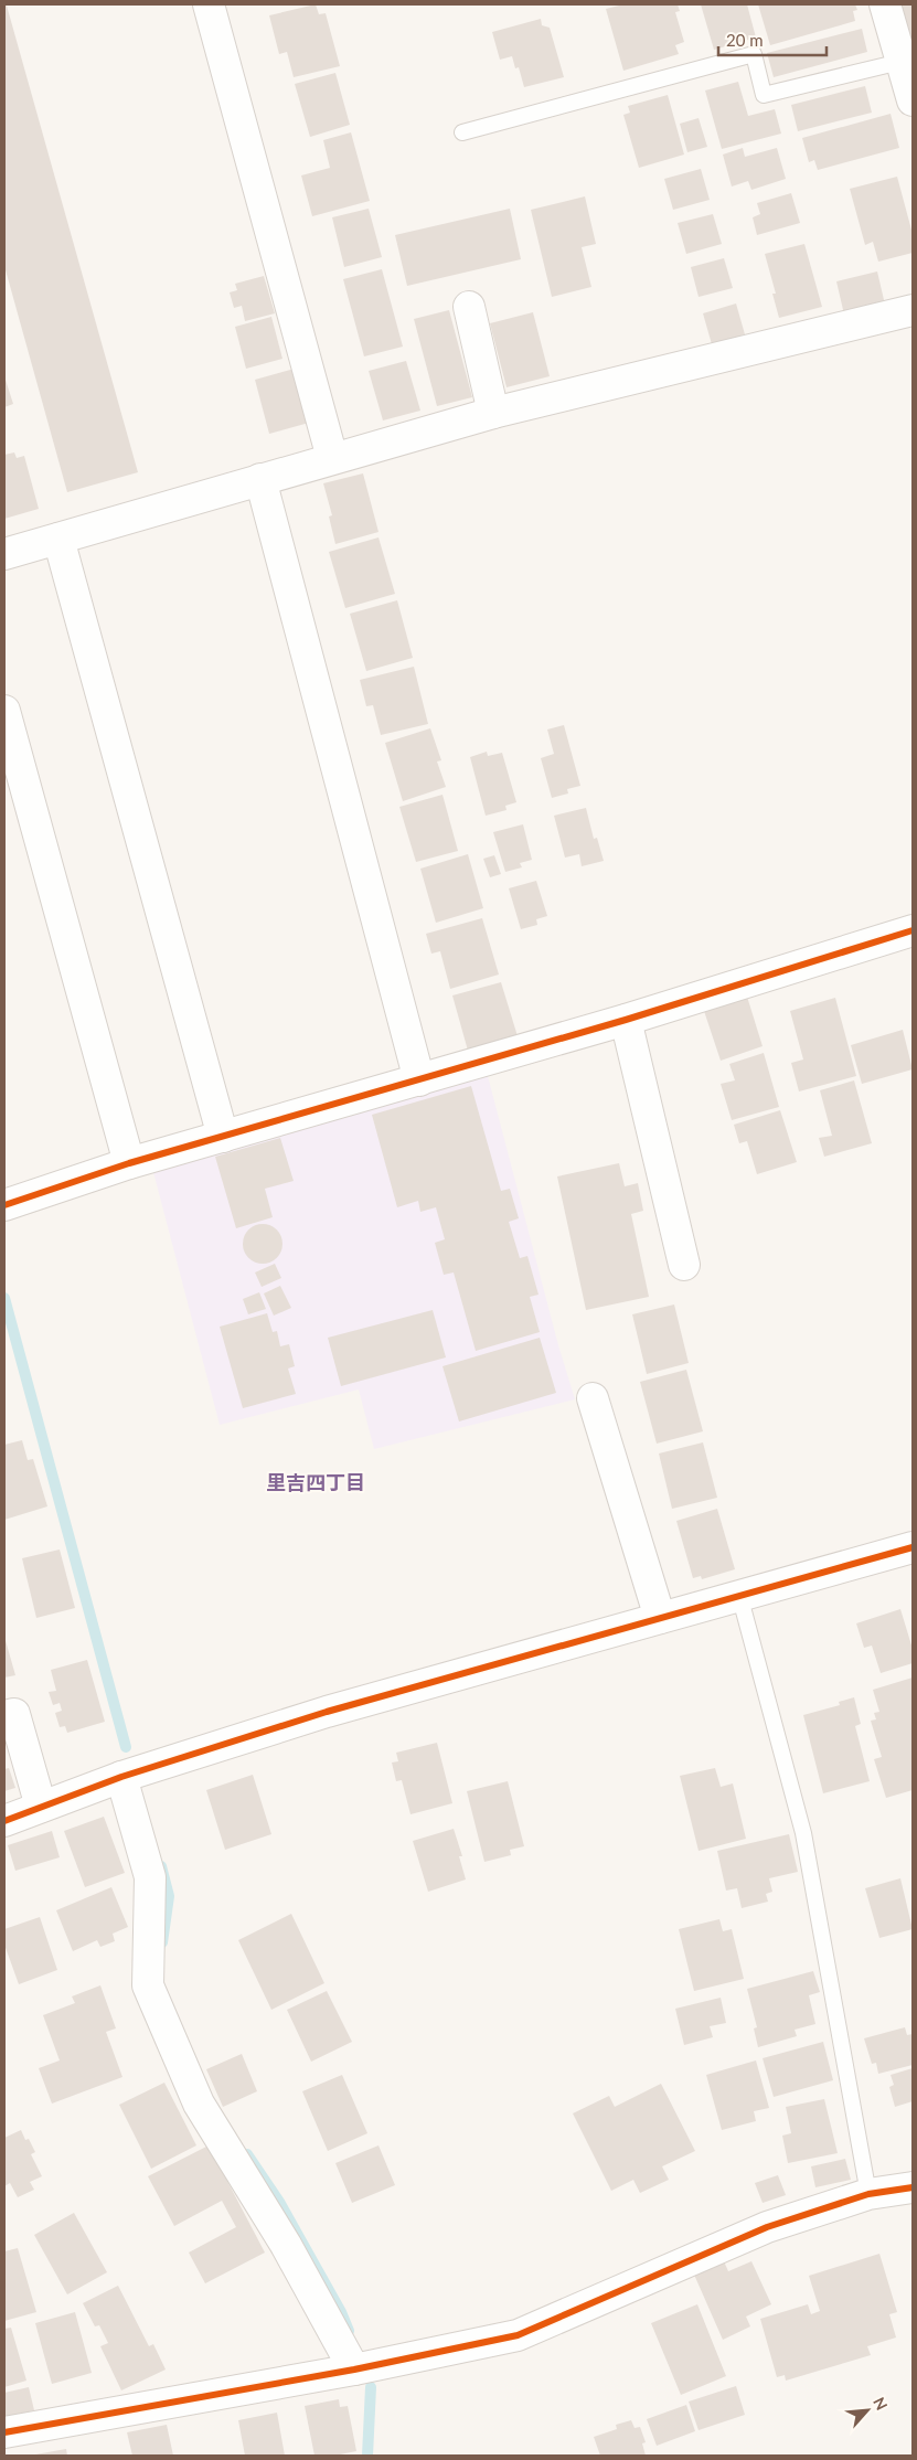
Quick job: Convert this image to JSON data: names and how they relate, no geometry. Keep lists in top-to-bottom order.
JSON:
{
  "districts": ["里吉四丁目"],
  "scale_bar": "20 m",
  "north": "top right"
}
